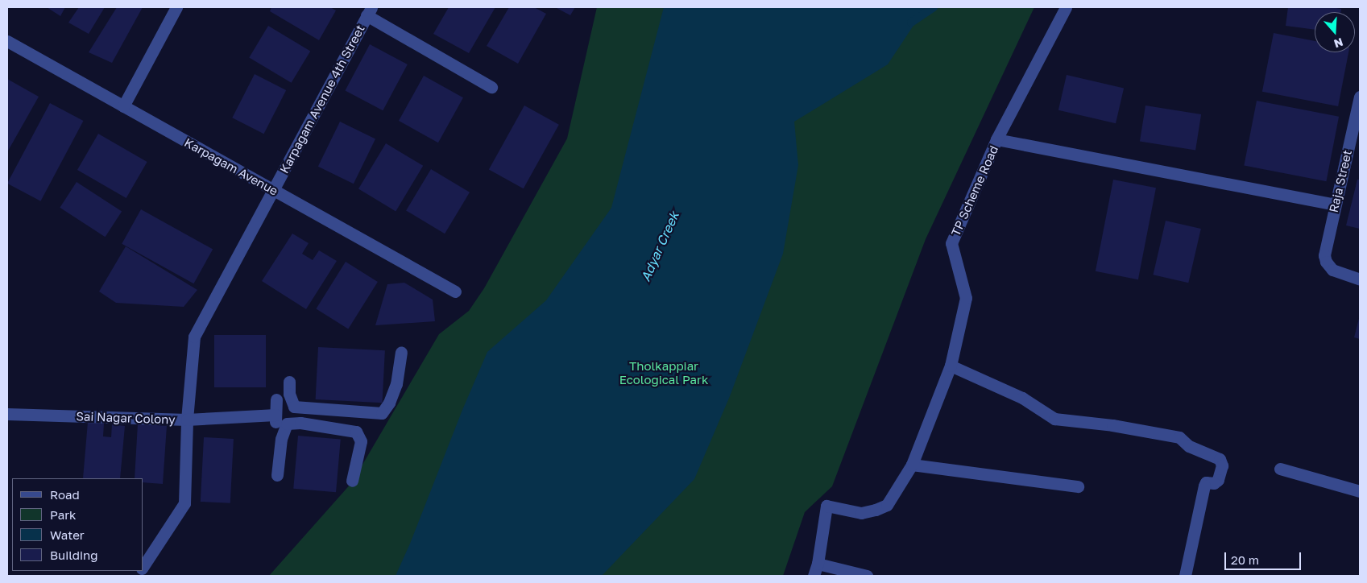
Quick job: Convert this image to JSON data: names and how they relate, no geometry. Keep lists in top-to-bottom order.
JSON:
{
  "streets": {
    "street": [
      "Karpagam Avenue 4th Street",
      "Karpagam Avenue",
      "Raja Street",
      "TP Scheme Road",
      "Sai Nagar Colony"
    ]
  },
  "crossings": [
    ["Karpagam Avenue 4th Street", "Karpagam Avenue"],
    ["Karpagam Avenue 4th Street", "Sai Nagar Colony"],
    ["Karpagam Avenue", "Sai Nagar Colony"]
  ],
  "water": ["Adyar Creek"],
  "parks": ["Tholkappiar Ecological Park"],
  "legend": [
    "Road",
    "Park",
    "Water",
    "Building"
  ],
  "scale_bar": "20 m",
  "north": "bottom"
}
